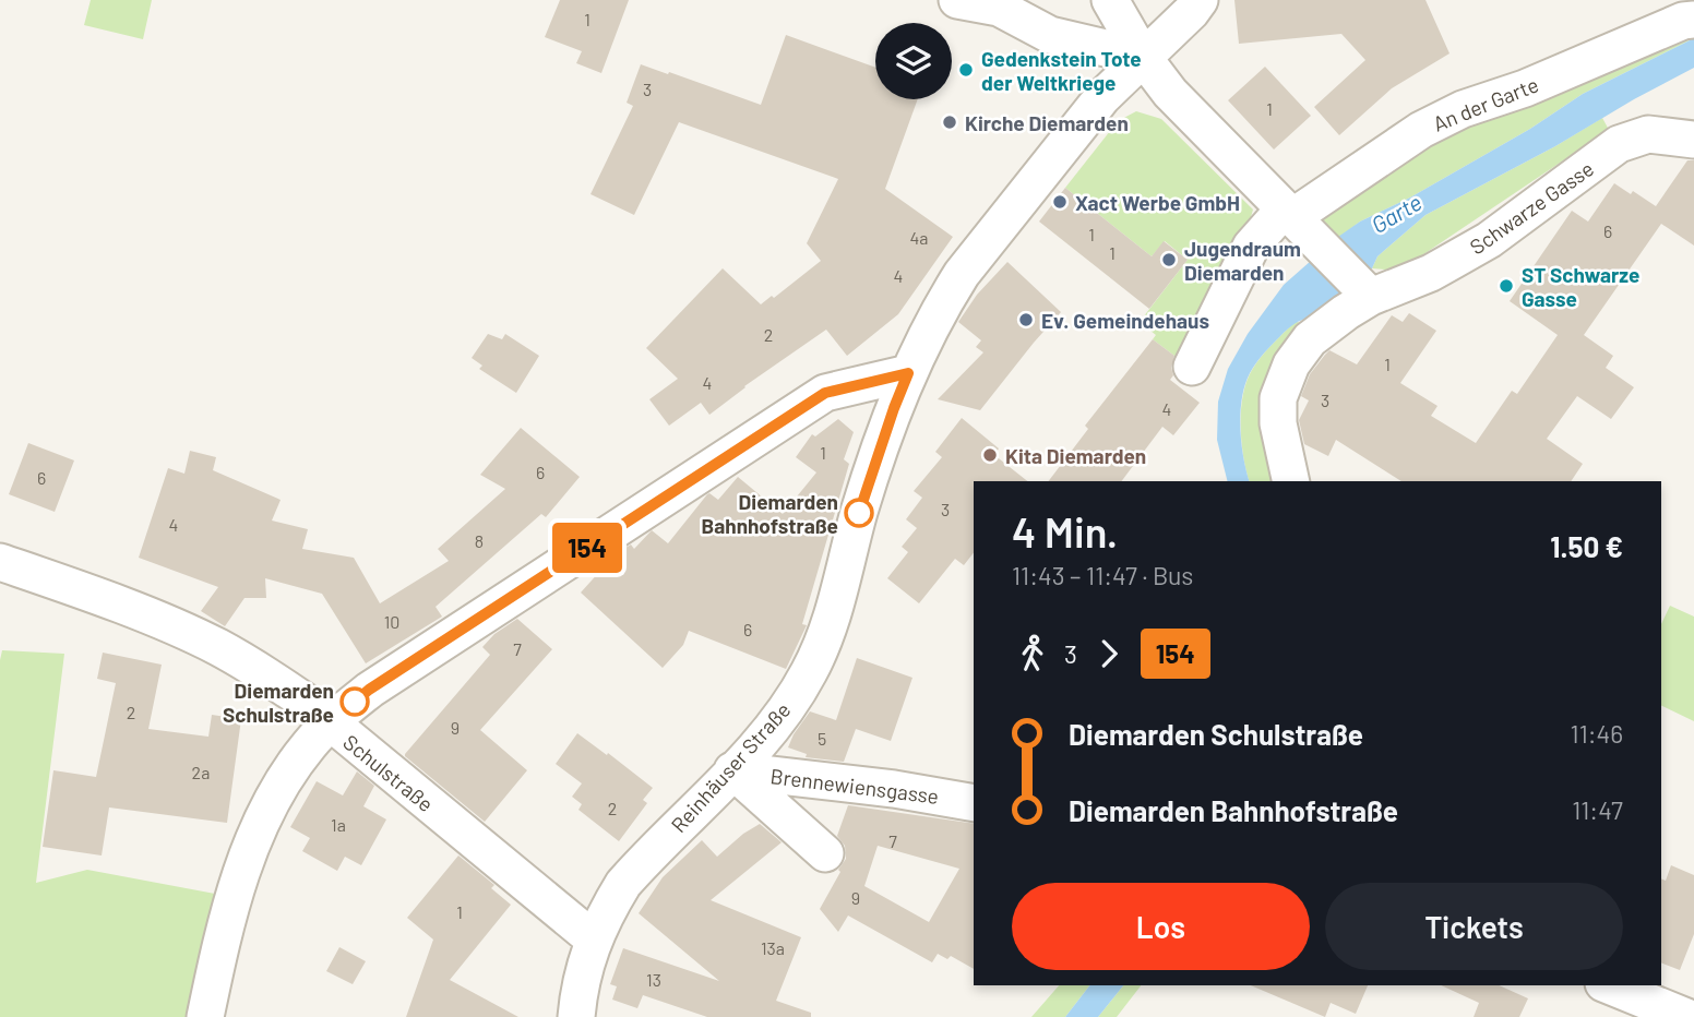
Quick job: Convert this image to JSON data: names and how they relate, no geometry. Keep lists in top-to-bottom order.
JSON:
{
  "streets": {
    "street": [
      "An der Garte",
      "Schwarze Gasse",
      "Reinhäuser Straße",
      "Schulstraße",
      "Brennewiensgasse"
    ]
  },
  "crossings": [
    ["Reinhäuser Straße", "Schulstraße"],
    ["Reinhäuser Straße", "Brennewiensgasse"]
  ],
  "water": ["Garte"],
  "places": [
    "Gedenkstein Tote der Weltkriege",
    "Kirche Diemarden",
    "Xact Werbe GmbH",
    "Jugendraum Diemarden",
    "ST Schwarze Gasse",
    "Ev. Gemeindehaus",
    "Kita Diemarden",
    "Diemarden Bahnhofstraße",
    "Diemarden Schulstraße"
  ],
  "lines": ["bus line 154"],
  "house_numbers": [
    "1",
    "3",
    "1",
    "6",
    "1",
    "4a",
    "1",
    "4",
    "2",
    "1",
    "4",
    "3",
    "4",
    "1",
    "6",
    "6",
    "3",
    "4",
    "8",
    "10",
    "6",
    "7",
    "2",
    "9",
    "5",
    "2a",
    "2",
    "1a",
    "7",
    "9",
    "1",
    "13a",
    "13"
  ],
  "page": {
    "on_map": "154",
    "heading": ["4 Min.", "11:43 – 11:47 · Bus", "1.50 €"],
    "legs": ["3", "154"],
    "list": [
      {
        "name": "Diemarden Schulstraße",
        "value": "11:46"
      },
      {
        "name": "Diemarden Bahnhofstraße",
        "value": "11:47"
      }
    ],
    "buttons": ["Los", "Tickets"]
  }
}
